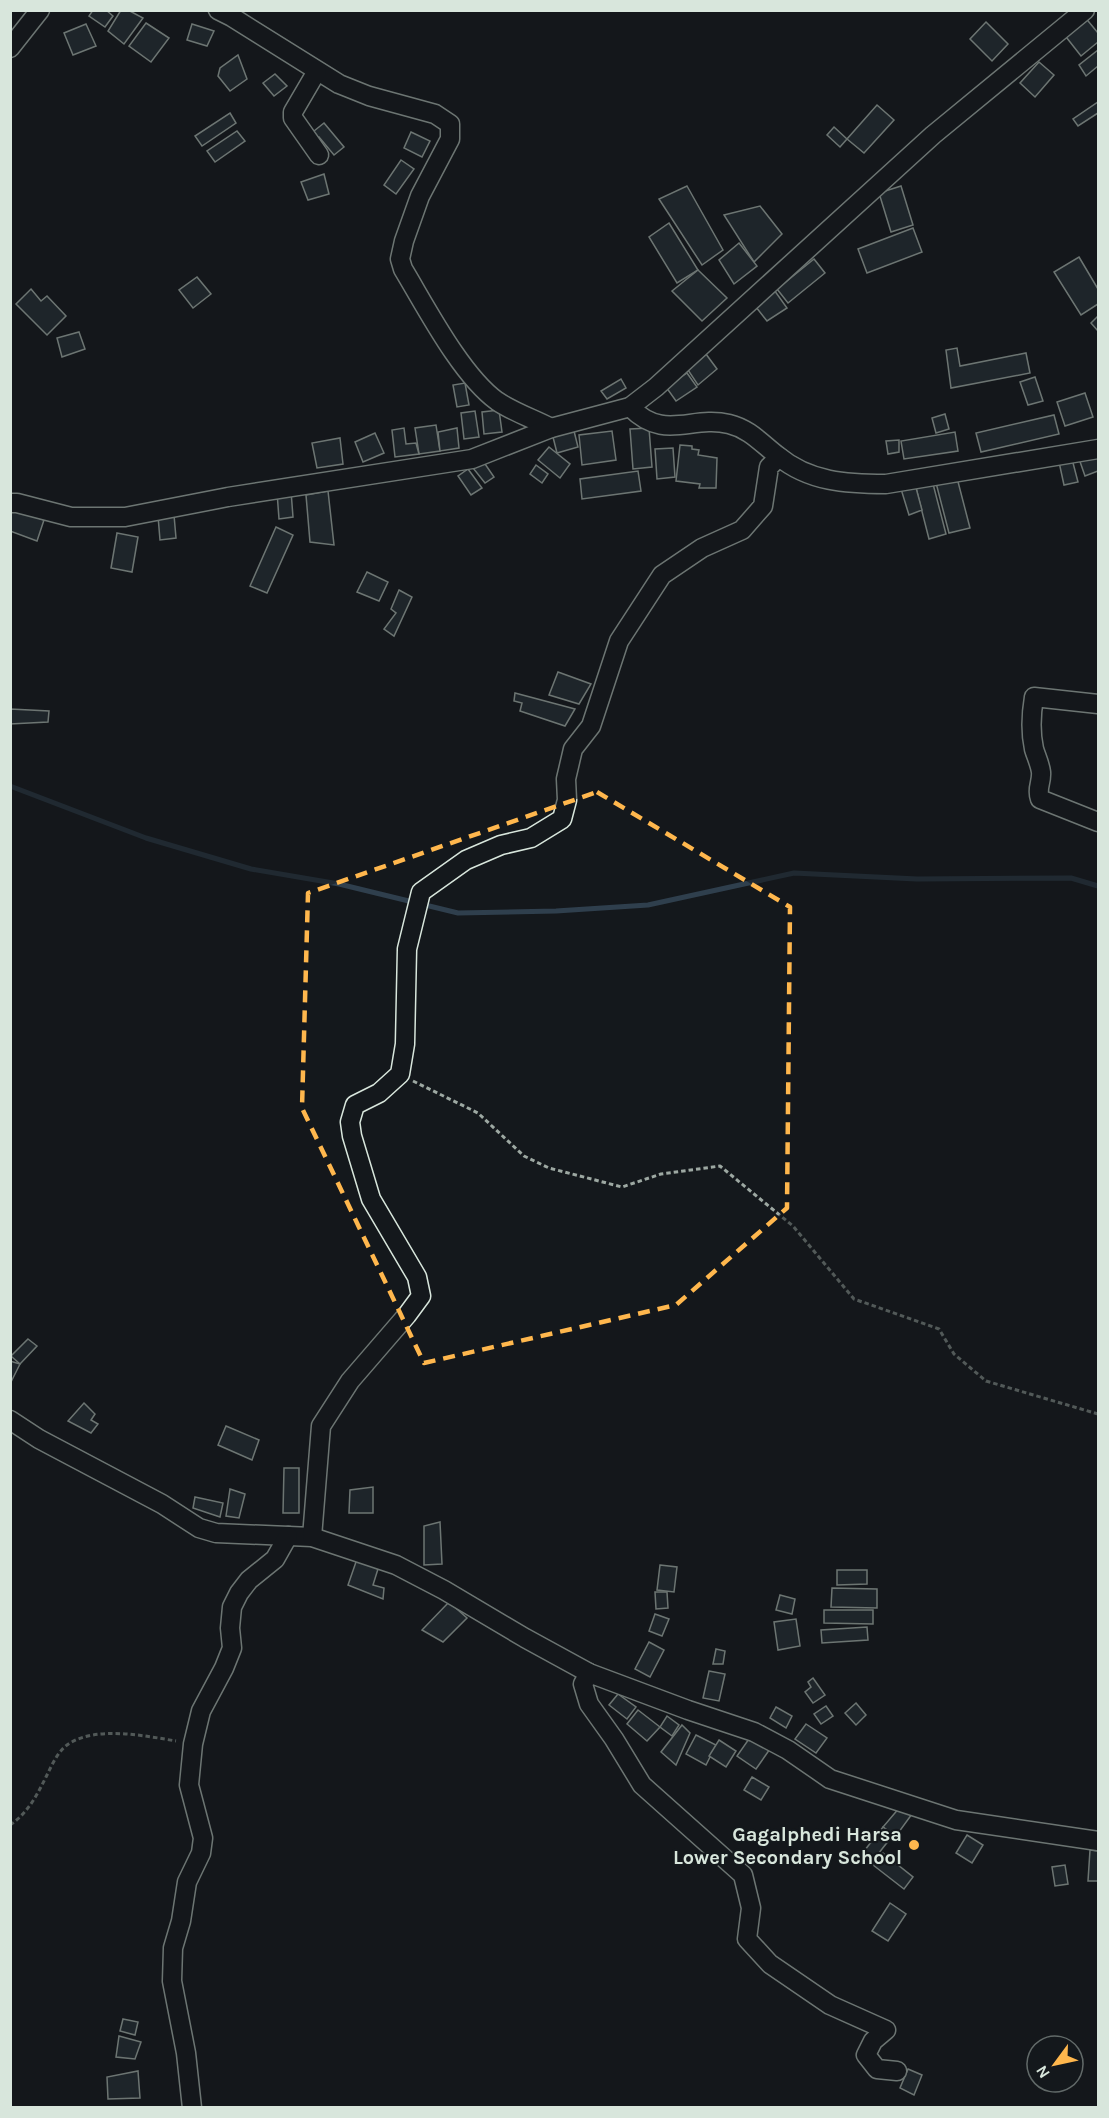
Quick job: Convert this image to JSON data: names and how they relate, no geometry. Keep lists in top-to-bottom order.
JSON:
{
  "places": ["Gagalphedi Harsa Lower Secondary School"],
  "north": "bottom left"
}
